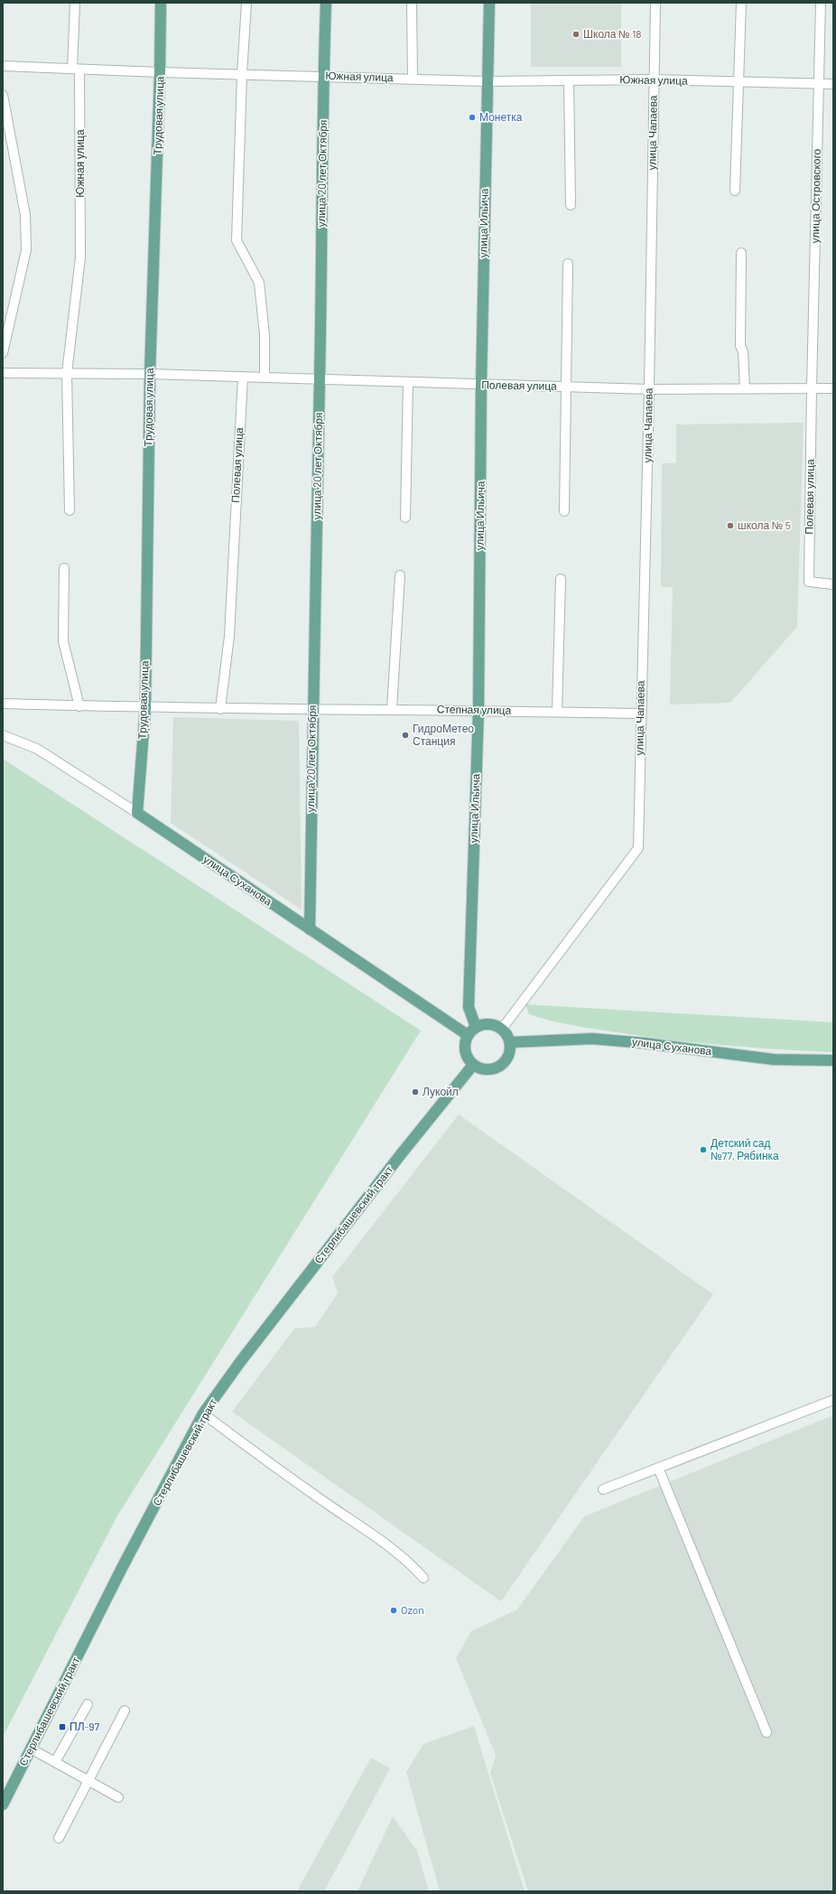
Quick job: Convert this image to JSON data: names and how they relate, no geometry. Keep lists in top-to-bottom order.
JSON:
{
  "streets": {
    "main road": [
      "Трудовая улица",
      "улица 20 лет Октября",
      "улица Ильича",
      "улица Суханова",
      "Стерлибашевский тракт"
    ],
    "street": [
      "Южная улица",
      "улица Чапаева",
      "улица Островского",
      "Полевая улица",
      "Степная улица"
    ]
  },
  "crossings": [
    ["Южная улица", "Трудовая улица"],
    ["Южная улица", "улица Чапаева"],
    ["Южная улица", "улица 20 лет Октября"],
    ["Южная улица", "улица Островского"],
    ["Южная улица", "улица Ильича"],
    ["Южная улица", "Полевая улица"],
    ["Трудовая улица", "Полевая улица"],
    ["Трудовая улица", "Степная улица"],
    ["Трудовая улица", "улица Суханова"],
    ["улица Чапаева", "улица Ильича"],
    ["улица Чапаева", "Полевая улица"],
    ["улица Чапаева", "Степная улица"],
    ["улица Чапаева", "улица Суханова"],
    ["улица Чапаева", "Стерлибашевский тракт"],
    ["улица 20 лет Октября", "Полевая улица"],
    ["улица 20 лет Октября", "Степная улица"],
    ["улица 20 лет Октября", "улица Суханова"],
    ["улица Островского", "Полевая улица"],
    ["улица Ильича", "Полевая улица"],
    ["улица Ильича", "Степная улица"],
    ["улица Ильича", "улица Суханова"],
    ["улица Ильича", "Стерлибашевский тракт"],
    ["Полевая улица", "Степная улица"],
    ["улица Суханова", "Стерлибашевский тракт"]
  ],
  "places": {
    "other": [
      "Школа № 18",
      "Монетка",
      "школа № 5",
      "ГидроМетео Станция",
      "Лукойл",
      "Детский сад №77, Рябинка",
      "Ozon"
    ],
    "transit": ["ПЛ-97"]
  }
}
